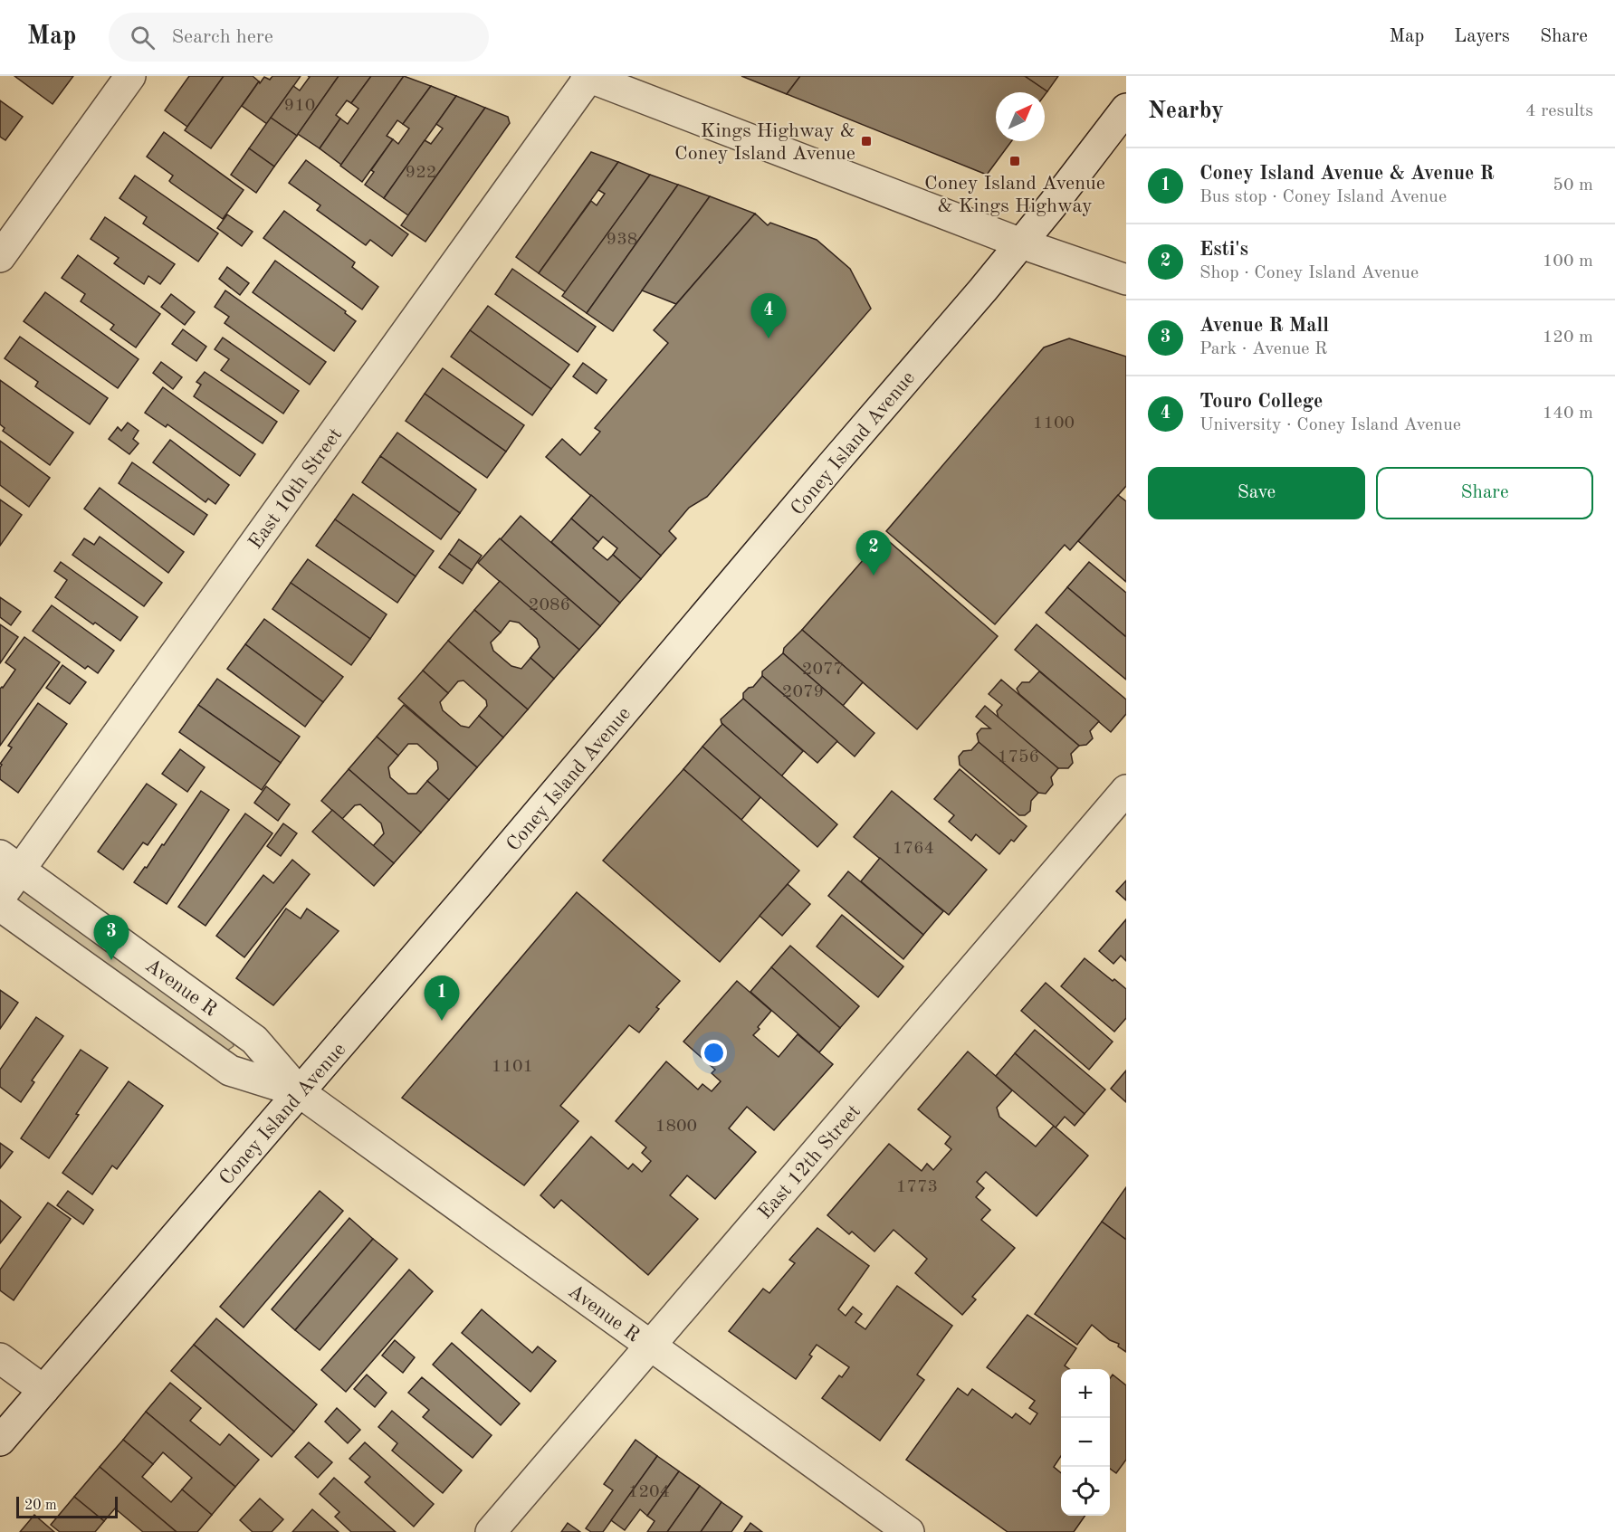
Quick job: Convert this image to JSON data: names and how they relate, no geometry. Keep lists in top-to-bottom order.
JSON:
{
  "streets": {
    "street": [
      "Coney Island Avenue",
      "East 10th Street",
      "Avenue R",
      "East 12th Street"
    ]
  },
  "crossings": [
    ["Coney Island Avenue", "Avenue R"],
    ["East 10th Street", "Avenue R"],
    ["Avenue R", "East 12th Street"]
  ],
  "places": {
    "transit": ["Kings Highway & Coney Island Avenue", "Coney Island Avenue & Kings Highway"]
  },
  "house_numbers": [
    "910",
    "922",
    "938",
    "1100",
    "2086",
    "2077",
    "2079",
    "1756",
    "1764",
    "1101",
    "1800",
    "1773",
    "1204"
  ],
  "scale_bar": "20 m",
  "north": "top right",
  "page": {
    "header": "Map",
    "search": "Search here",
    "nav": ["Map", "Layers", "Share"],
    "heading": ["Nearby", "4 results"],
    "list": [
      {
        "mark": "1",
        "name": "Coney Island Avenue & Avenue R",
        "note": "Bus stop · Coney Island Avenue",
        "value": "50 m"
      },
      {
        "mark": "2",
        "name": "Esti's",
        "note": "Shop · Coney Island Avenue",
        "value": "100 m"
      },
      {
        "mark": "3",
        "name": "Avenue R Mall",
        "note": "Park · Avenue R",
        "value": "120 m"
      },
      {
        "mark": "4",
        "name": "Touro College",
        "note": "University · Coney Island Avenue",
        "value": "140 m"
      }
    ],
    "pins": [
      "4",
      "2",
      "3",
      "1"
    ],
    "buttons": ["Save", "Share"],
    "map_buttons": ["+", "−"],
    "scale": "20 m"
  }
}
